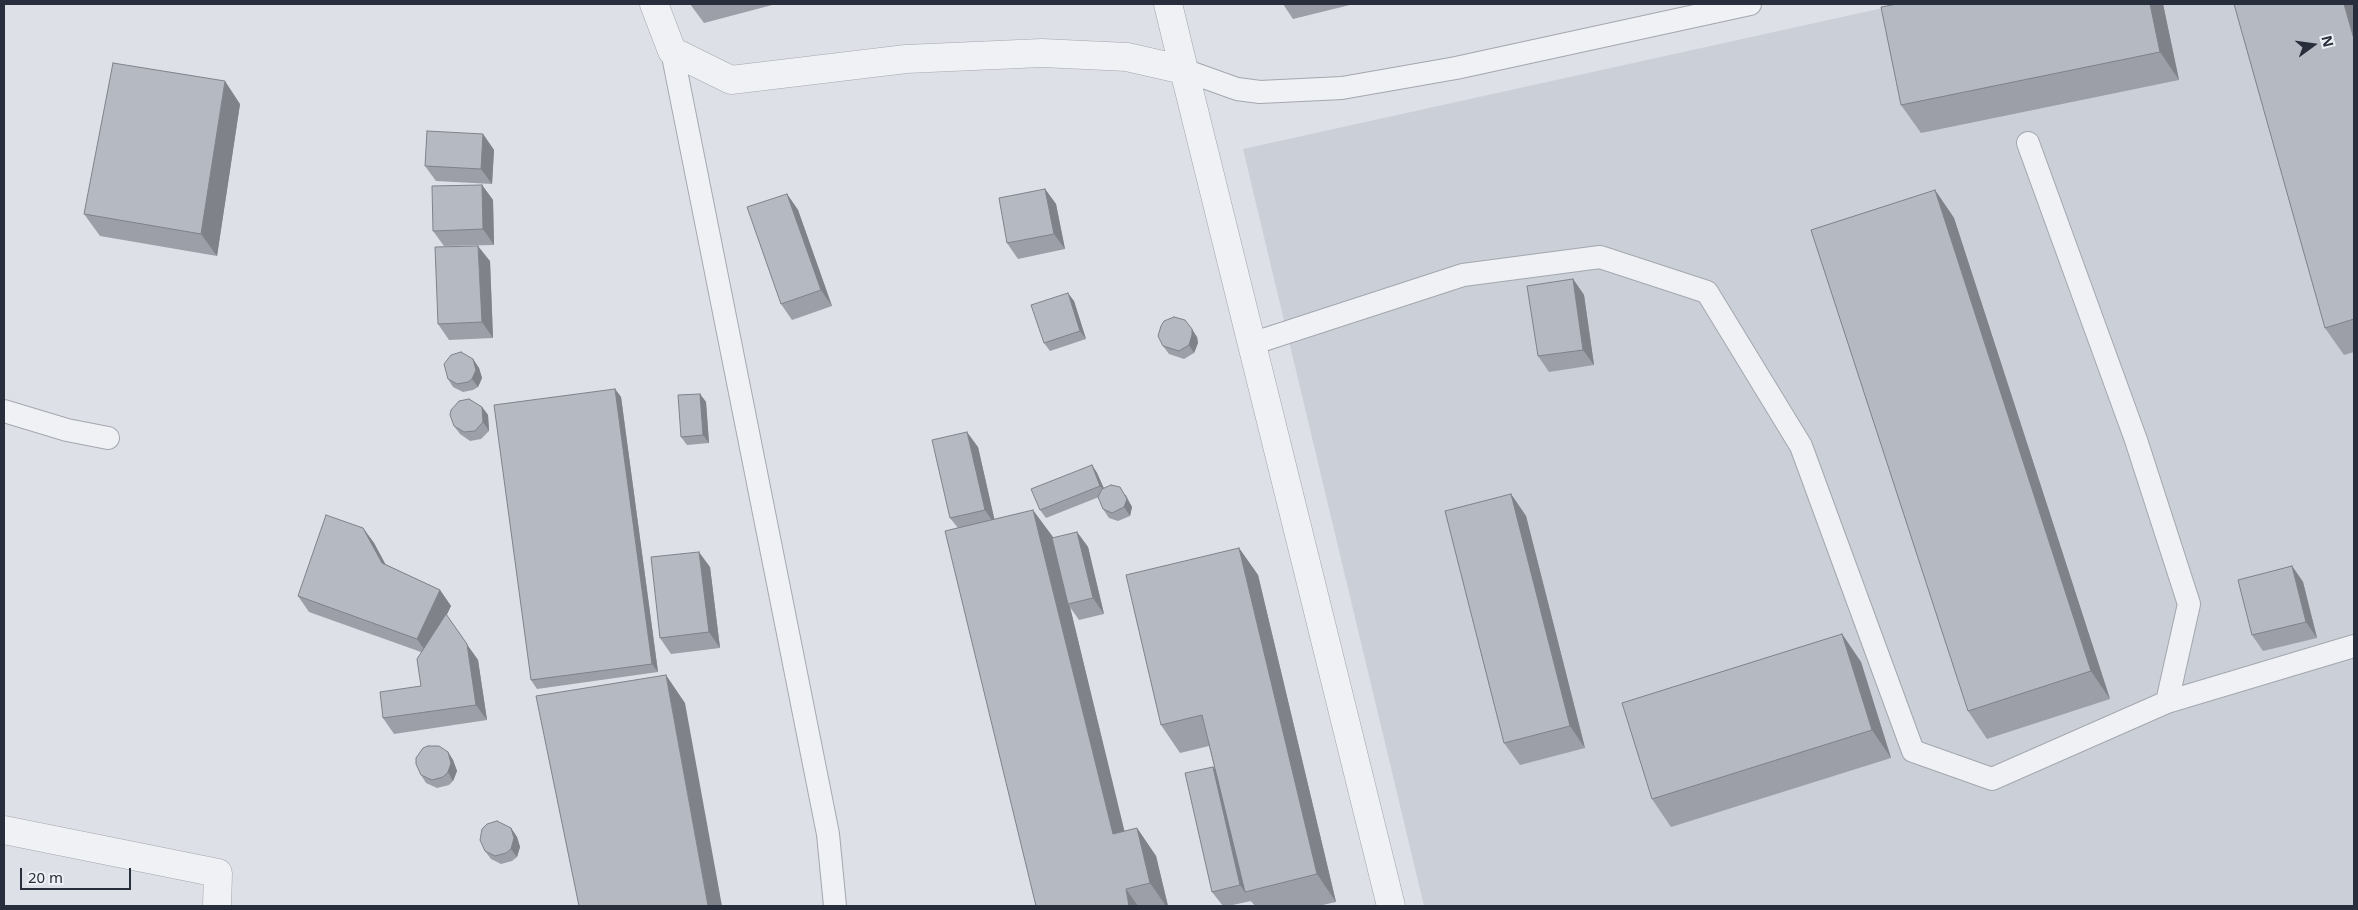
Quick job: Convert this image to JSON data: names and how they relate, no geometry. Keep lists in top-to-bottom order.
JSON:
{
  "scale_bar": "20 m",
  "north": "right"
}
